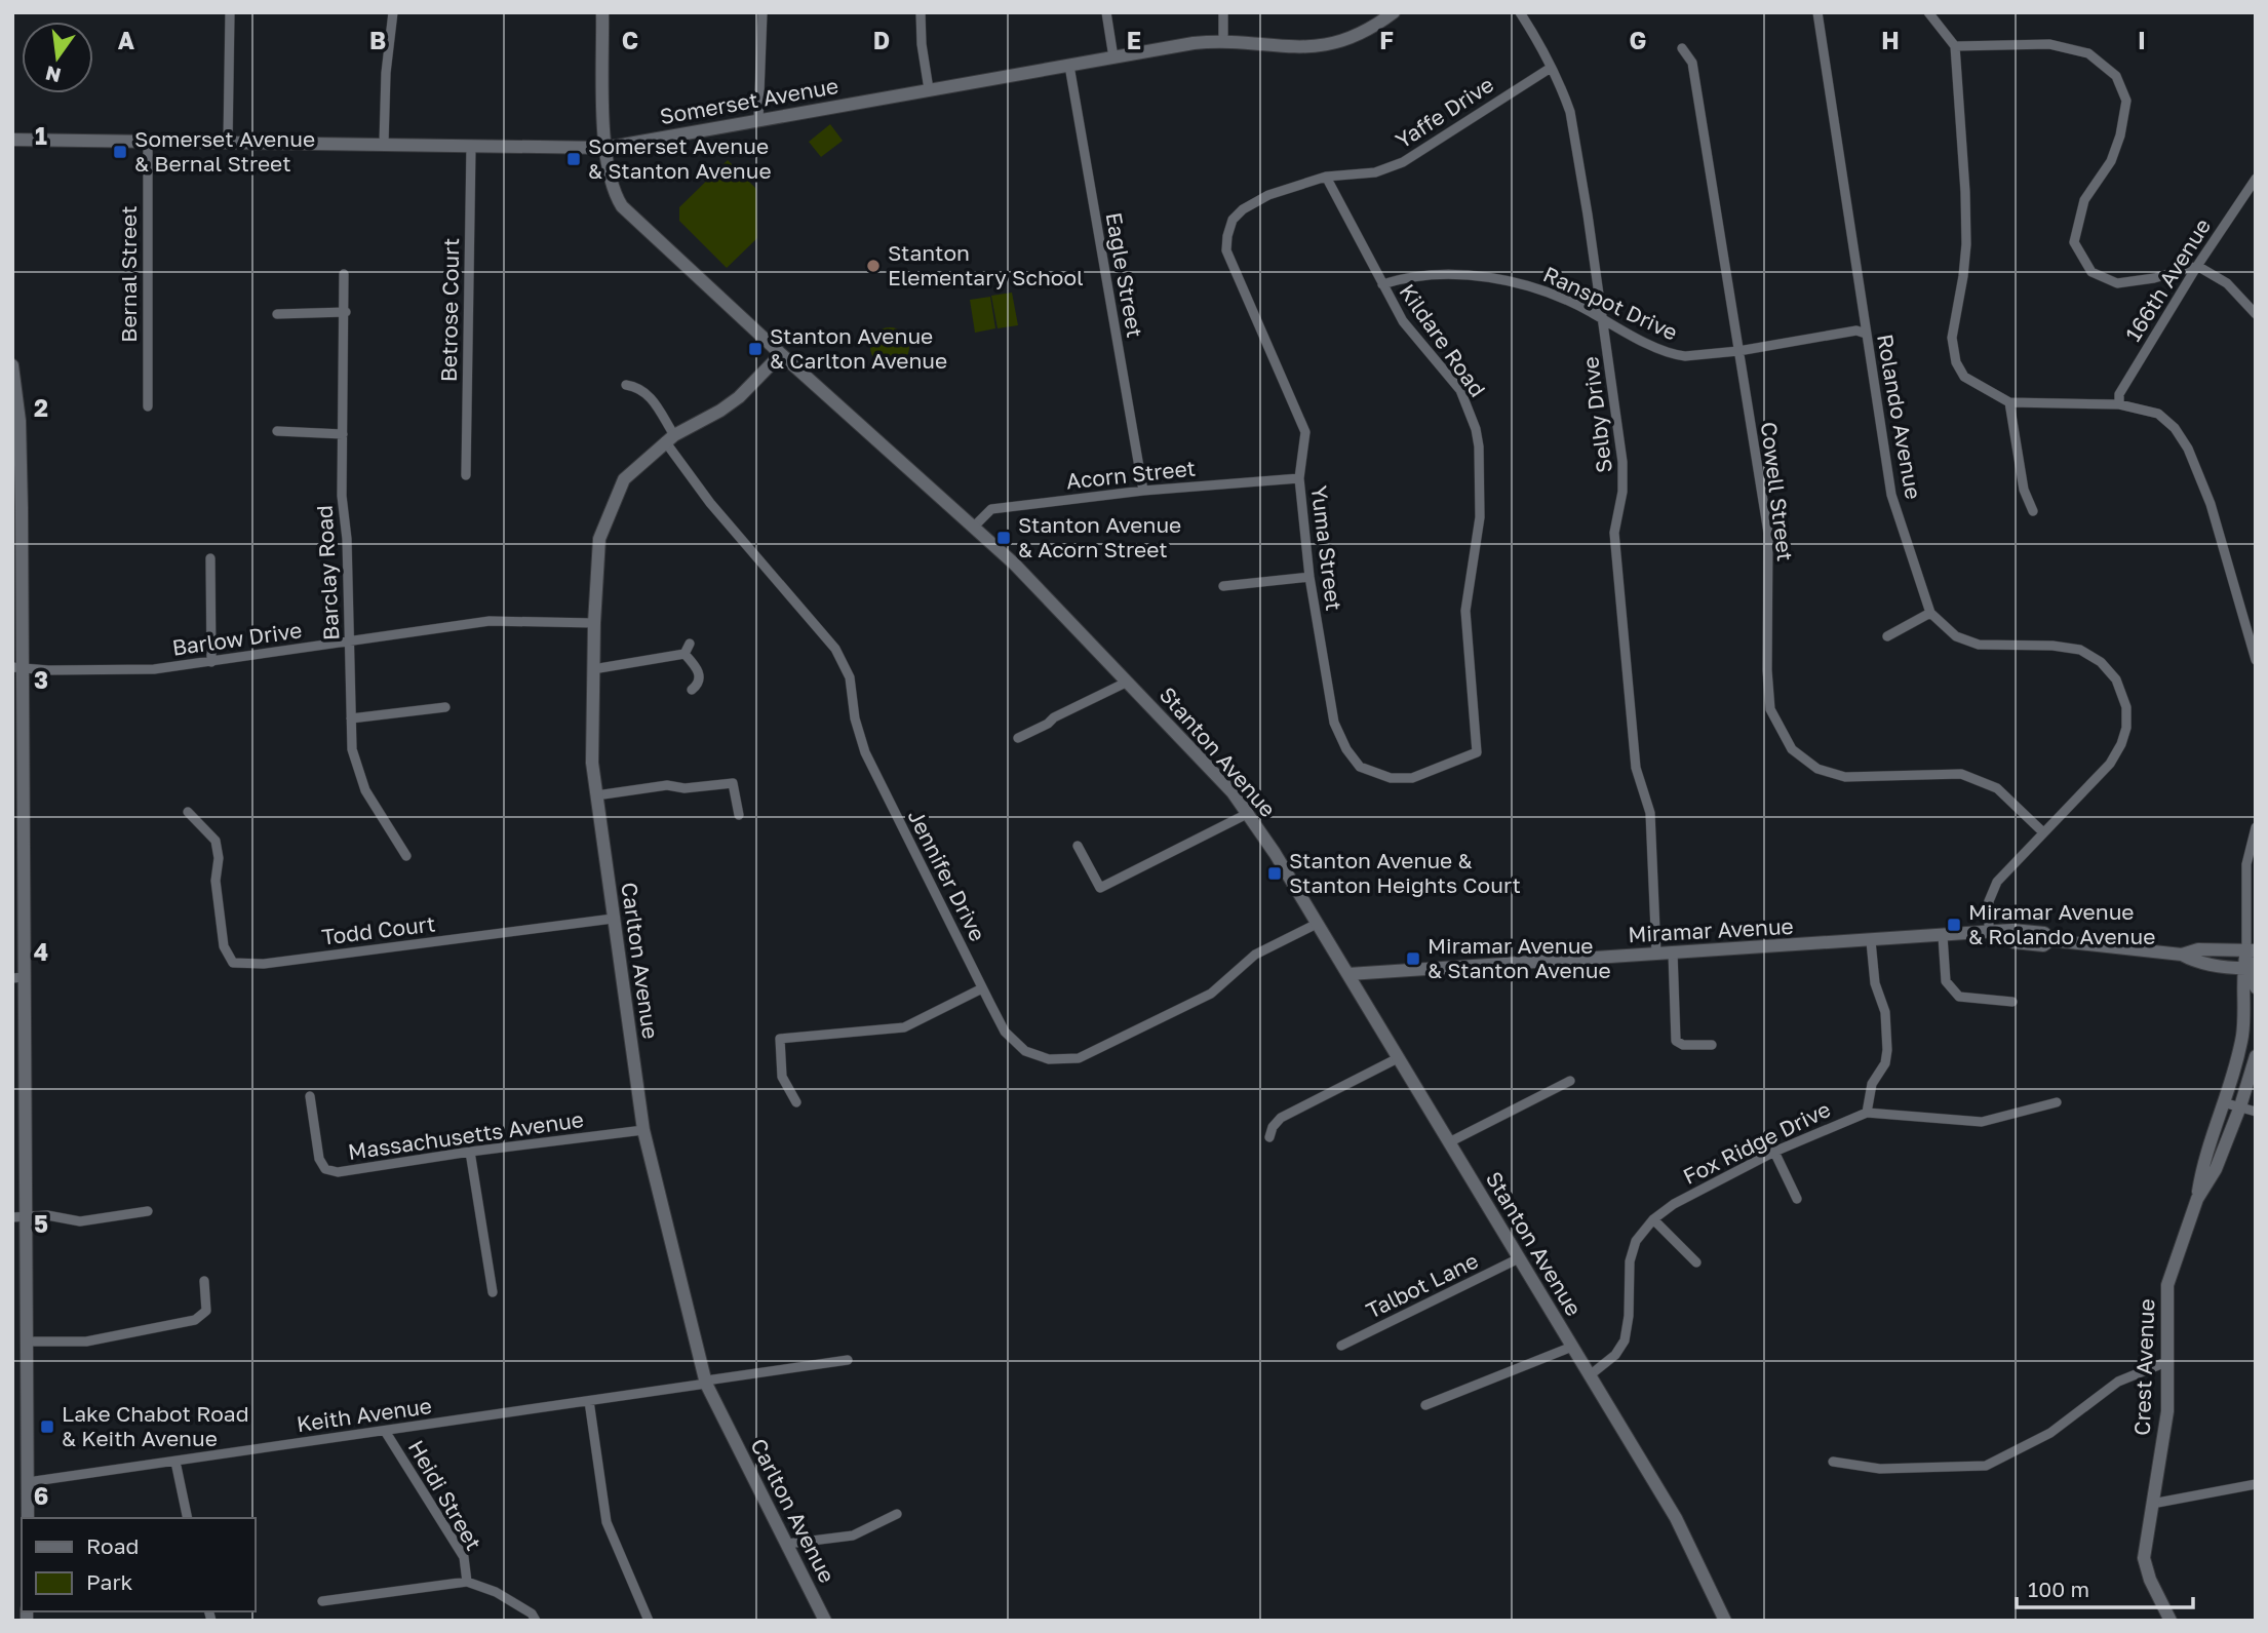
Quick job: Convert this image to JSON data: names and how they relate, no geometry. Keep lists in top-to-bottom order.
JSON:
{
  "streets": {
    "street": [
      "Somerset Avenue",
      "Yaffe Drive",
      "Bernal Street",
      "Eagle Street",
      "166th Avenue",
      "Ranspot Drive",
      "Betrose Court",
      "Kildare Road",
      "Selby Drive",
      "Rolando Avenue",
      "Acorn Street",
      "Cowell Street",
      "Yuma Street",
      "Barclay Road",
      "Barlow Drive",
      "Stanton Avenue",
      "Jennifer Drive",
      "Todd Court",
      "Miramar Avenue",
      "Carlton Avenue",
      "Massachusetts Avenue",
      "Fox Ridge Drive",
      "Talbot Lane",
      "Crest Avenue",
      "Keith Avenue",
      "Heidi Street"
    ]
  },
  "crossings": [
    ["Somerset Avenue", "Bernal Street"],
    ["Somerset Avenue", "Eagle Street"],
    ["Somerset Avenue", "Betrose Court"],
    ["Somerset Avenue", "Stanton Avenue"],
    ["Yaffe Drive", "Kildare Road"],
    ["Yaffe Drive", "Selby Drive"],
    ["Yaffe Drive", "Yuma Street"],
    ["Eagle Street", "Acorn Street"],
    ["Ranspot Drive", "Kildare Road"],
    ["Ranspot Drive", "Selby Drive"],
    ["Ranspot Drive", "Rolando Avenue"],
    ["Ranspot Drive", "Cowell Street"],
    ["Kildare Road", "Yuma Street"],
    ["Selby Drive", "Miramar Avenue"],
    ["Rolando Avenue", "Cowell Street"],
    ["Rolando Avenue", "Miramar Avenue"],
    ["Acorn Street", "Yuma Street"],
    ["Acorn Street", "Stanton Avenue"],
    ["Barclay Road", "Barlow Drive"],
    ["Barlow Drive", "Carlton Avenue"],
    ["Stanton Avenue", "Jennifer Drive"],
    ["Stanton Avenue", "Miramar Avenue"],
    ["Stanton Avenue", "Carlton Avenue"],
    ["Stanton Avenue", "Fox Ridge Drive"],
    ["Stanton Avenue", "Talbot Lane"],
    ["Jennifer Drive", "Carlton Avenue"],
    ["Todd Court", "Carlton Avenue"],
    ["Miramar Avenue", "Crest Avenue"],
    ["Carlton Avenue", "Massachusetts Avenue"],
    ["Carlton Avenue", "Keith Avenue"],
    ["Keith Avenue", "Heidi Street"]
  ],
  "places": {
    "transit": [
      "Somerset Avenue & Bernal Street",
      "Somerset Avenue & Stanton Avenue",
      "Stanton Avenue & Carlton Avenue",
      "Stanton Avenue & Acorn Street",
      "Stanton Avenue & Stanton Heights Court",
      "Miramar Avenue & Rolando Avenue",
      "Miramar Avenue & Stanton Avenue",
      "Lake Chabot Road & Keith Avenue"
    ],
    "other": ["Stanton Elementary School"]
  },
  "legend": ["Road", "Park"],
  "scale_bar": "100 m",
  "north": "bottom",
  "grid": {
    "columns": [
      "A",
      "B",
      "C",
      "D",
      "E",
      "F",
      "G",
      "H",
      "I"
    ],
    "rows": [
      "1",
      "2",
      "3",
      "4",
      "5",
      "6"
    ]
  }
}
